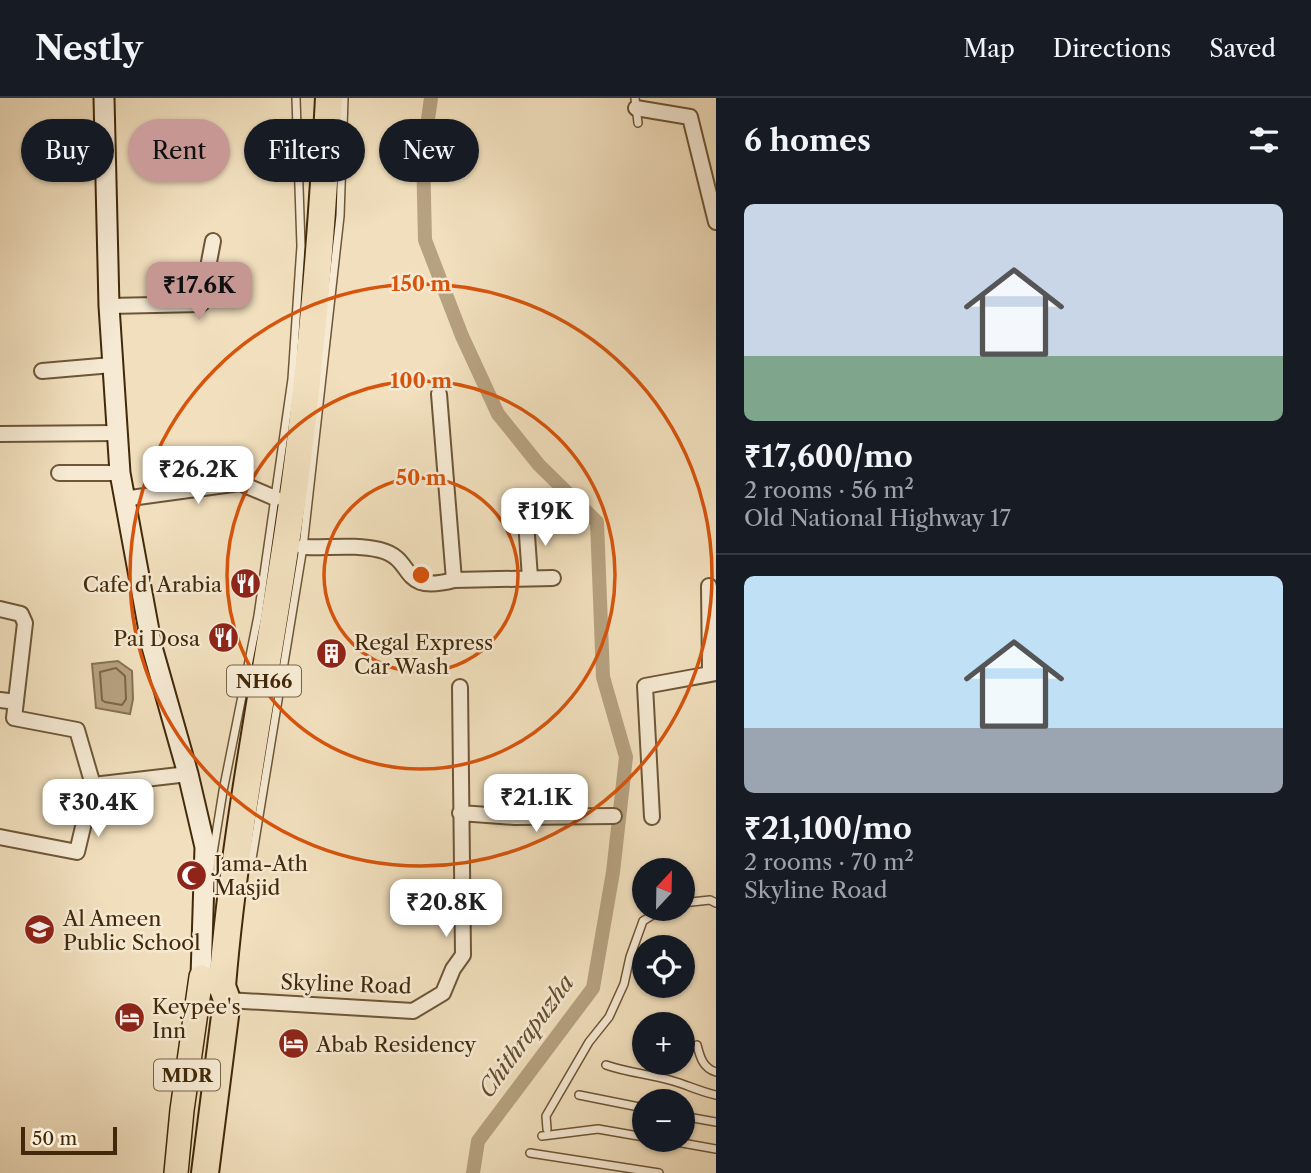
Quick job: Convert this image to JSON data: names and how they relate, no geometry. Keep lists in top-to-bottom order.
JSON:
{
  "streets": {
    "highway": ["NH66"],
    "main road": ["MDR"],
    "street": ["Skyline Road"]
  },
  "crossings": [
    ["NH66", "Skyline Road"],
    ["NH66", "MDR"],
    ["Skyline Road", "MDR"]
  ],
  "water": ["Chithrapuzha"],
  "places": {
    "restaurant": ["Cafe d' Arabia", "Pai Dosa"],
    "building": ["Regal Express Car Wash"],
    "mosque": ["Jama-Ath Masjid"],
    "school or university": ["Al Ameen Public School"],
    "hotel": ["Keypee's Inn", "Abab Residency"]
  },
  "scale_bar": "50 m",
  "north": "top",
  "page": {
    "header": "Nestly",
    "nav": ["Map", "Directions", "Saved"],
    "heading": "6 homes",
    "chip": [
      "Buy",
      "Rent",
      "Filters",
      "New"
    ],
    "list": [
      {
        "name": "₹17,600/mo",
        "note": "2 rooms · 56 m² · Old National Highway 17"
      },
      {
        "name": "₹21,100/mo",
        "note": "2 rooms · 70 m² · Skyline Road"
      }
    ],
    "price": [
      "₹17.6K",
      "₹26.2K",
      "₹19K",
      "₹21.1K",
      "₹30.4K",
      "₹20.8K"
    ],
    "map_buttons": ["+", "−"],
    "scale": "50 m"
  },
  "rings": ["150 m", "100 m", "50 m"]
}
